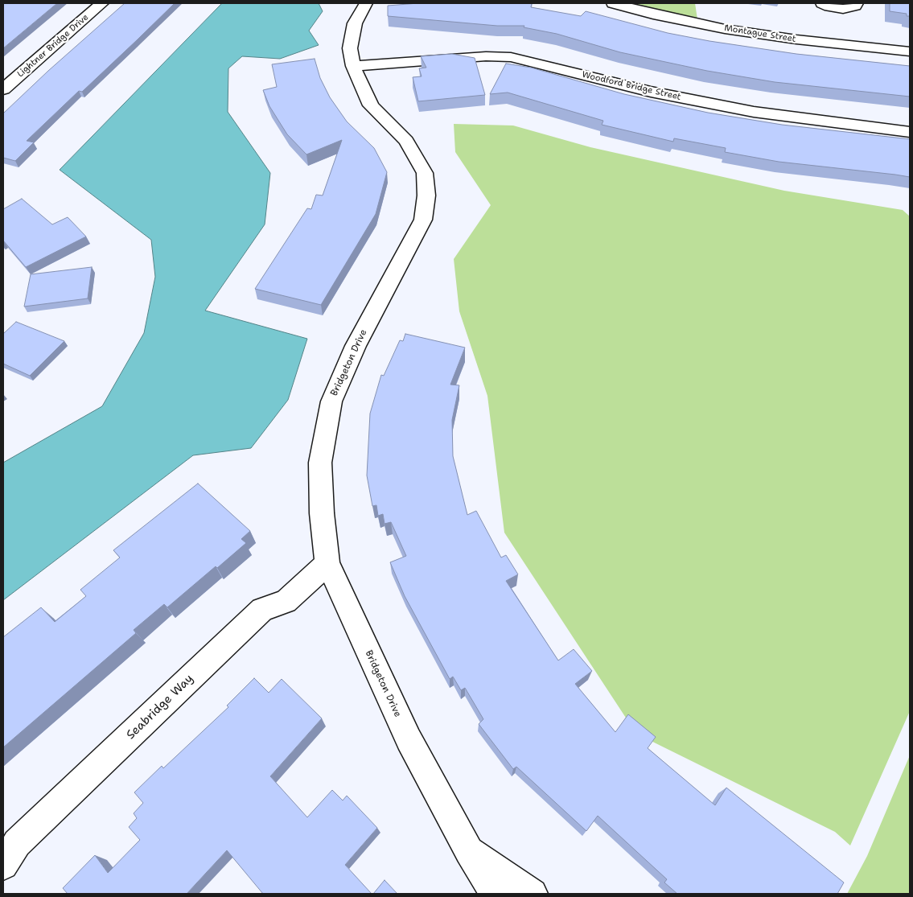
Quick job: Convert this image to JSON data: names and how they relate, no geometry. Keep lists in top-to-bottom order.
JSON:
{
  "streets": {
    "street": [
      "Montague Street",
      "Lightner Bridge Drive",
      "Woodford Bridge Street",
      "Bridgeton Drive",
      "Seabridge Way"
    ]
  },
  "crossings": [
    ["Woodford Bridge Street", "Bridgeton Drive"],
    ["Bridgeton Drive", "Seabridge Way"]
  ]
}
